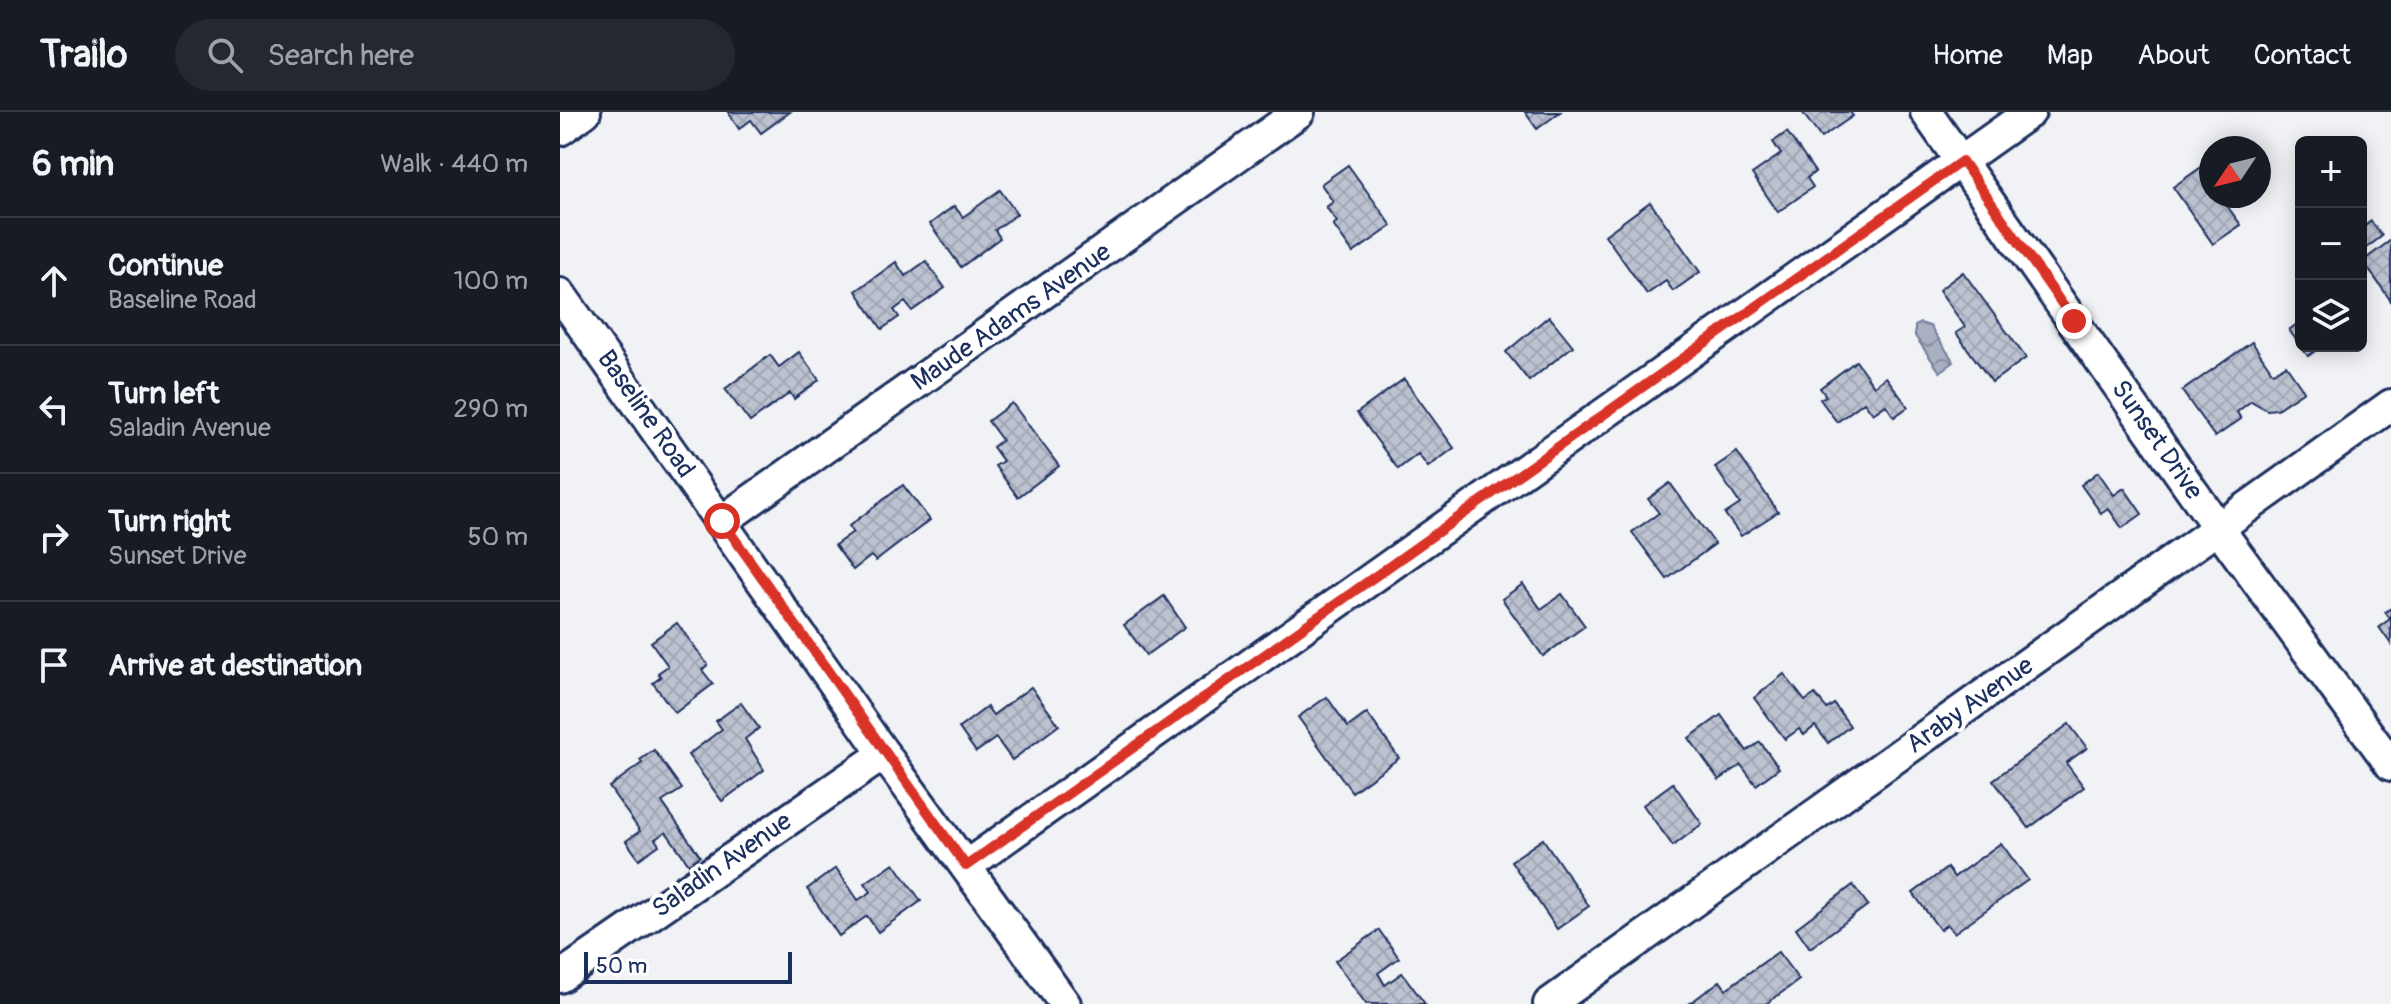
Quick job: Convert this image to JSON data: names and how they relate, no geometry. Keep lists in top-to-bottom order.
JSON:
{
  "streets": {
    "street": [
      "Maude Adams Avenue",
      "Baseline Road",
      "Sunset Drive",
      "Araby Avenue",
      "Saladin Avenue"
    ]
  },
  "crossings": [
    ["Maude Adams Avenue", "Baseline Road"],
    ["Baseline Road", "Saladin Avenue"],
    ["Sunset Drive", "Araby Avenue"]
  ],
  "scale_bar": "50 m",
  "north": "bottom left",
  "page": {
    "header": "Trailo",
    "search": "Search here",
    "nav": [
      "Home",
      "Map",
      "About",
      "Contact"
    ],
    "heading": ["6 min", "Walk · 440 m"],
    "map_buttons": ["+", "−"],
    "list": [
      ["Continue", "Baseline Road", "100 m"],
      ["Turn left", "Saladin Avenue", "290 m"],
      ["Turn right", "Sunset Drive", "50 m"],
      "Arrive at destination"
    ],
    "scale": "50 m"
  }
}
